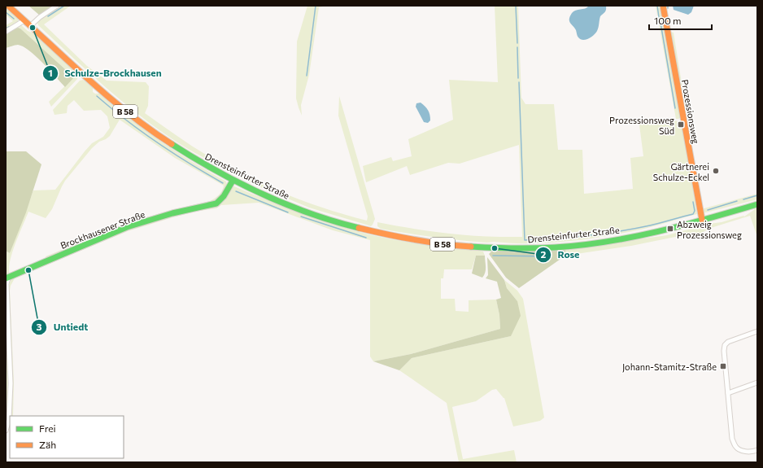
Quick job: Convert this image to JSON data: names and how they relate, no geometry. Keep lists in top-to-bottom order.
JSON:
{
  "streets": {
    "main road": [
      "B 58",
      "Prozessionsweg",
      "Drensteinfurter Straße",
      "Brockhausener Straße"
    ]
  },
  "crossings": [
    ["Prozessionsweg", "Drensteinfurter Straße"],
    ["Drensteinfurter Straße", "Brockhausener Straße"]
  ],
  "places": {
    "other": [
      "Schulze-Brockhausen",
      "Gärtnerei Schulze-Eckel",
      "Rose",
      "Untiedt"
    ],
    "transit": ["Prozessionsweg Süd", "Abzweig Prozessionsweg", "Johann-Stamitz-Straße"]
  },
  "legend": ["Frei", "Zäh"],
  "scale_bar": "100 m"
}
